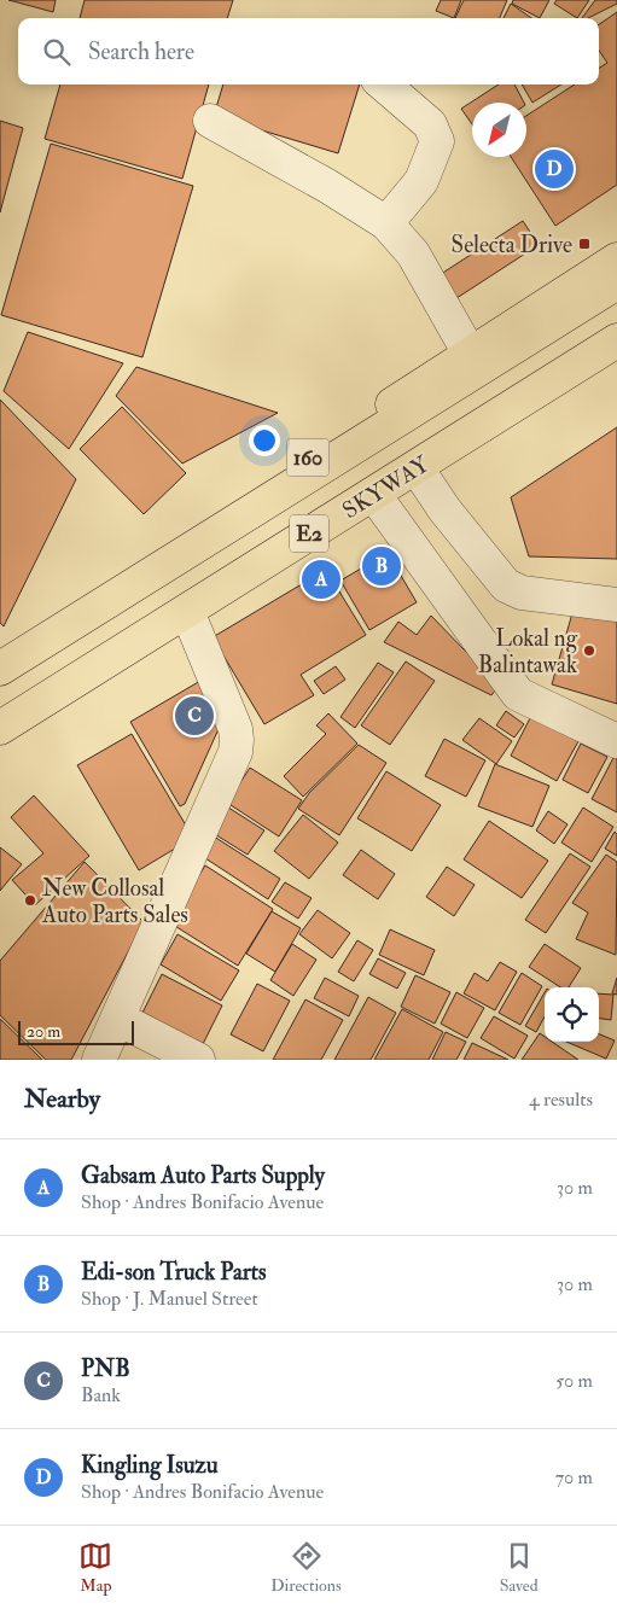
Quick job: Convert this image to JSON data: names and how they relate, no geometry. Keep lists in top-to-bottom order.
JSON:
{
  "streets": {
    "main road": ["160", "SKYWAY", "E2"]
  },
  "places": {
    "transit": ["Selecta Drive"],
    "other": ["Lokal ng Balintawak", "New Collosal Auto Parts Sales"]
  },
  "scale_bar": "20 m",
  "north": "bottom left",
  "page": {
    "search": "Search here",
    "pins": [
      "D",
      "B",
      "A",
      "C"
    ],
    "scale": "20 m",
    "heading": ["Nearby", "4 results"],
    "list": [
      {
        "mark": "A",
        "name": "Gabsam Auto Parts Supply",
        "note": "Shop · Andres Bonifacio Avenue",
        "value": "30 m"
      },
      {
        "mark": "B",
        "name": "Edi-son Truck Parts",
        "note": "Shop · J. Manuel Street",
        "value": "30 m"
      },
      {
        "mark": "C",
        "name": "PNB",
        "note": "Bank",
        "value": "50 m"
      },
      {
        "mark": "D",
        "name": "Kingling Isuzu",
        "note": "Shop · Andres Bonifacio Avenue",
        "value": "70 m"
      }
    ],
    "nav": ["Map", "Directions", "Saved"]
  }
}
